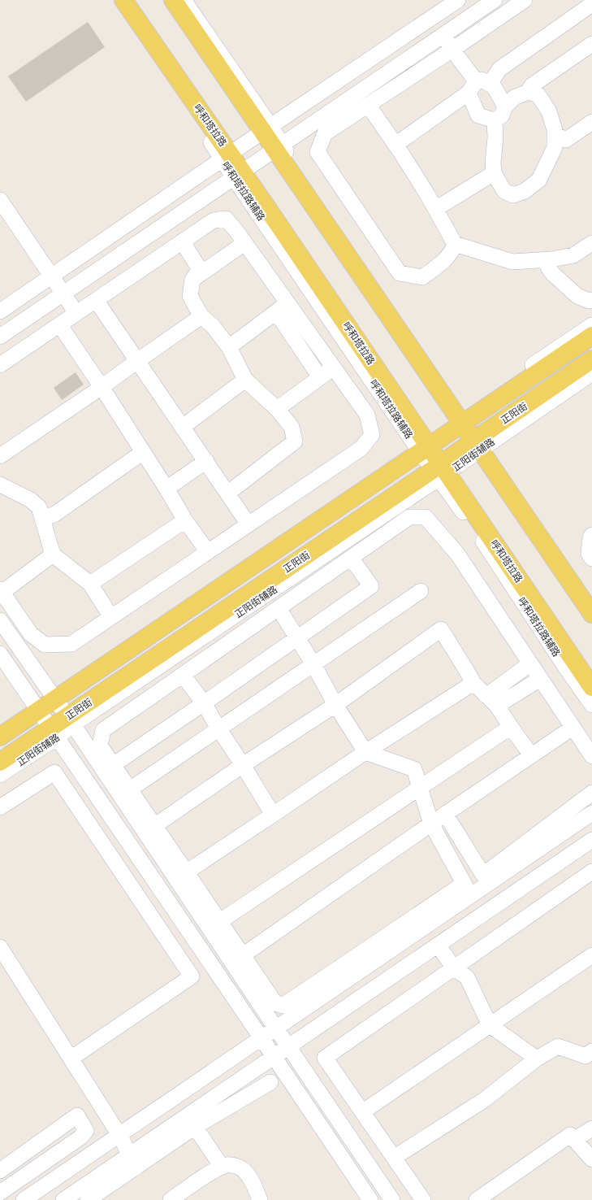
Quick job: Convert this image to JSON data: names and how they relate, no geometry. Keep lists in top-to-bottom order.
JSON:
{
  "streets": {
    "main road": ["呼和塔拉路", "正阳街"],
    "street": ["呼和塔拉路辅路", "正阳街辅路"]
  },
  "crossings": [
    ["呼和塔拉路", "呼和塔拉路辅路"],
    ["呼和塔拉路", "正阳街"],
    ["呼和塔拉路辅路", "正阳街"],
    ["正阳街", "正阳街辅路"]
  ]
}
